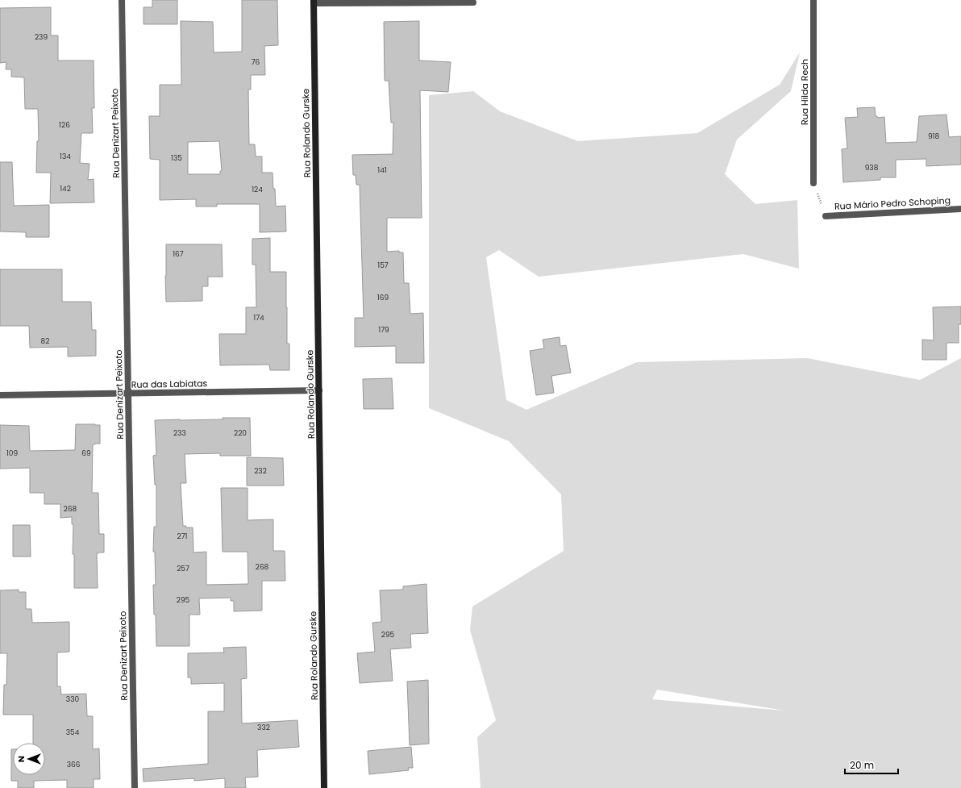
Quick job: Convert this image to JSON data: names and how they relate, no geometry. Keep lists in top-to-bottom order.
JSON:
{
  "streets": {
    "street": [
      "Rua Hilda Rech",
      "Rua Denizart Peixoto",
      "Rua Rolando Gurske",
      "Rua Mário Pedro Schoping",
      "Rua das Labiatas"
    ]
  },
  "crossings": [
    ["Rua Denizart Peixoto", "Rua das Labiatas"],
    ["Rua Rolando Gurske", "Rua das Labiatas"]
  ],
  "house_numbers": [
    "239",
    "76",
    "126",
    "918",
    "134",
    "135",
    "938",
    "141",
    "142",
    "124",
    "167",
    "157",
    "169",
    "174",
    "179",
    "82",
    "233",
    "220",
    "109",
    "69",
    "232",
    "268",
    "271",
    "268",
    "257",
    "295",
    "295",
    "330",
    "332",
    "354",
    "366"
  ],
  "scale_bar": "20 m",
  "north": "left"
}
